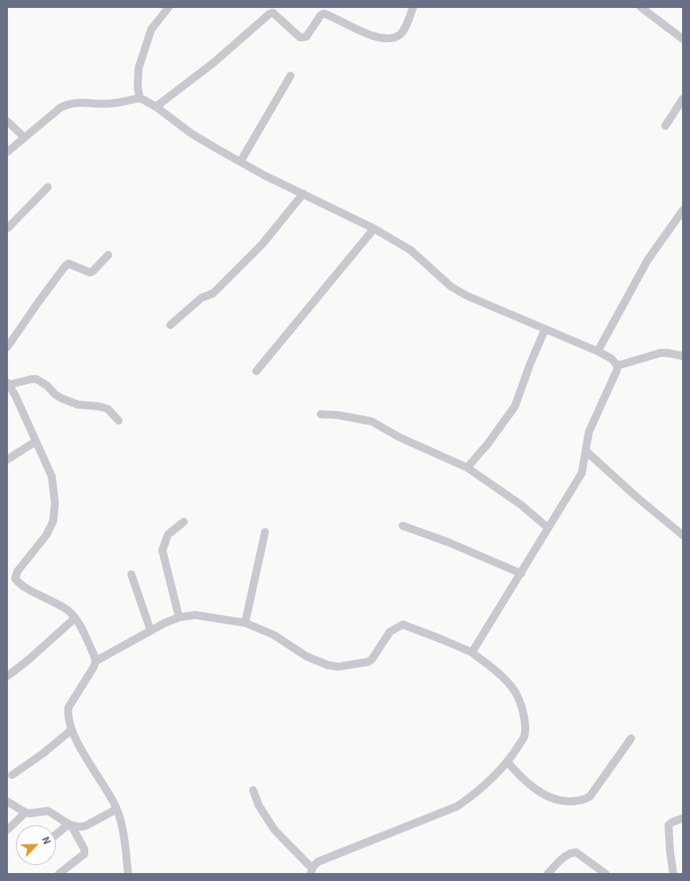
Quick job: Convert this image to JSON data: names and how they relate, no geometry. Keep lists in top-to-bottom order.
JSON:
{
  "north": "top right"
}
